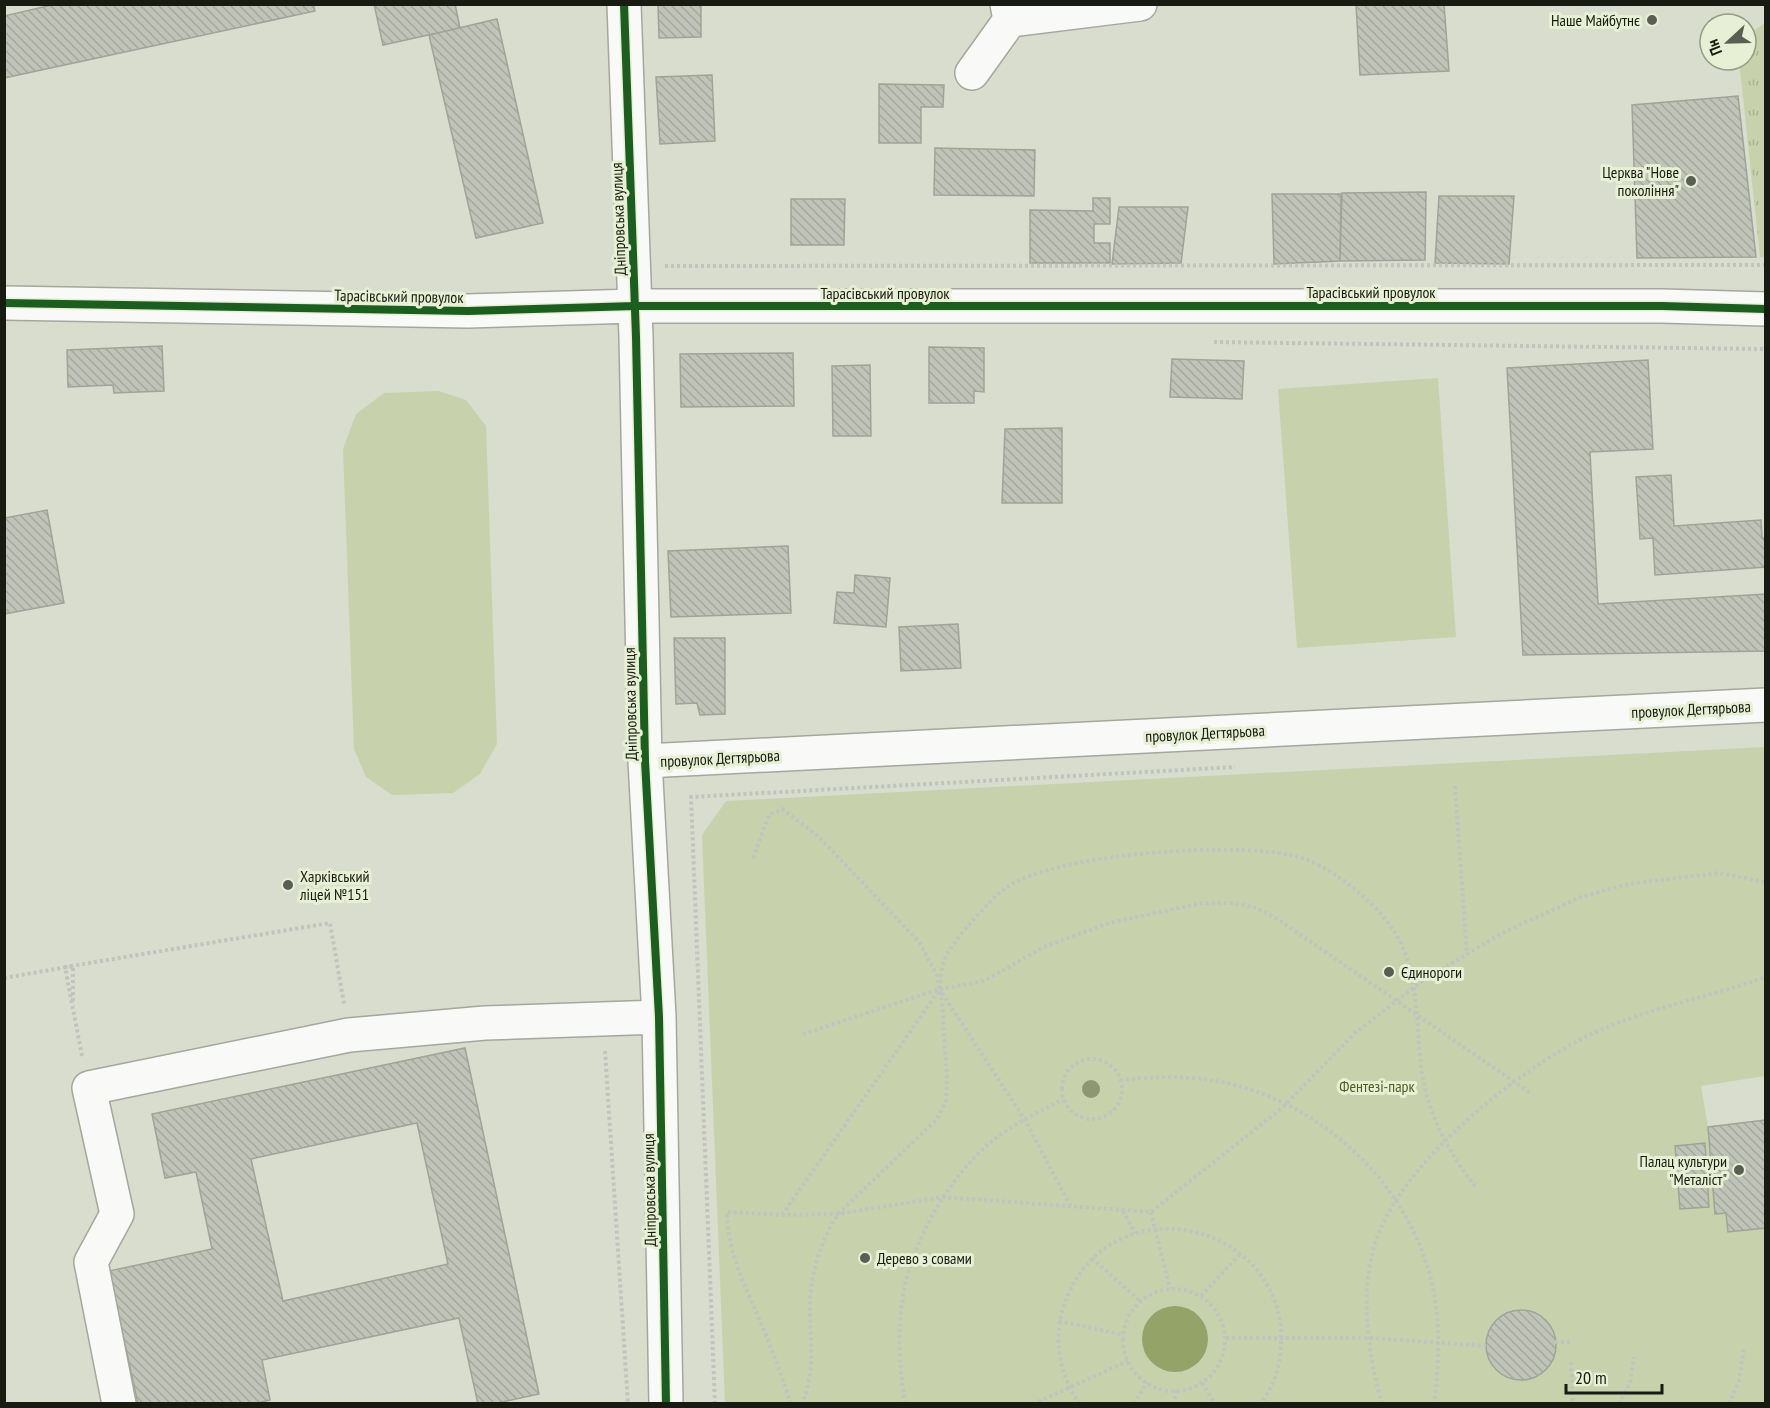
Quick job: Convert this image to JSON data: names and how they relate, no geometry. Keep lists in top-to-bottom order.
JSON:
{
  "streets": {
    "street": ["Дніпровська вулиця", "Тарасівський провулок", "провулок Дегтярьова"]
  },
  "crossings": [
    ["Дніпровська вулиця", "Тарасівський провулок"],
    ["Дніпровська вулиця", "провулок Дегтярьова"]
  ],
  "parks": ["Фентезі-парк"],
  "places": [
    "Наше Майбутнє",
    "Церква \"Нове покоління\"",
    "Харківський ліцей №151",
    "Єдинороги",
    "Палац культури \"Металіст\"",
    "Дерево з совами"
  ],
  "scale_bar": "20 m",
  "north": "left"
}
